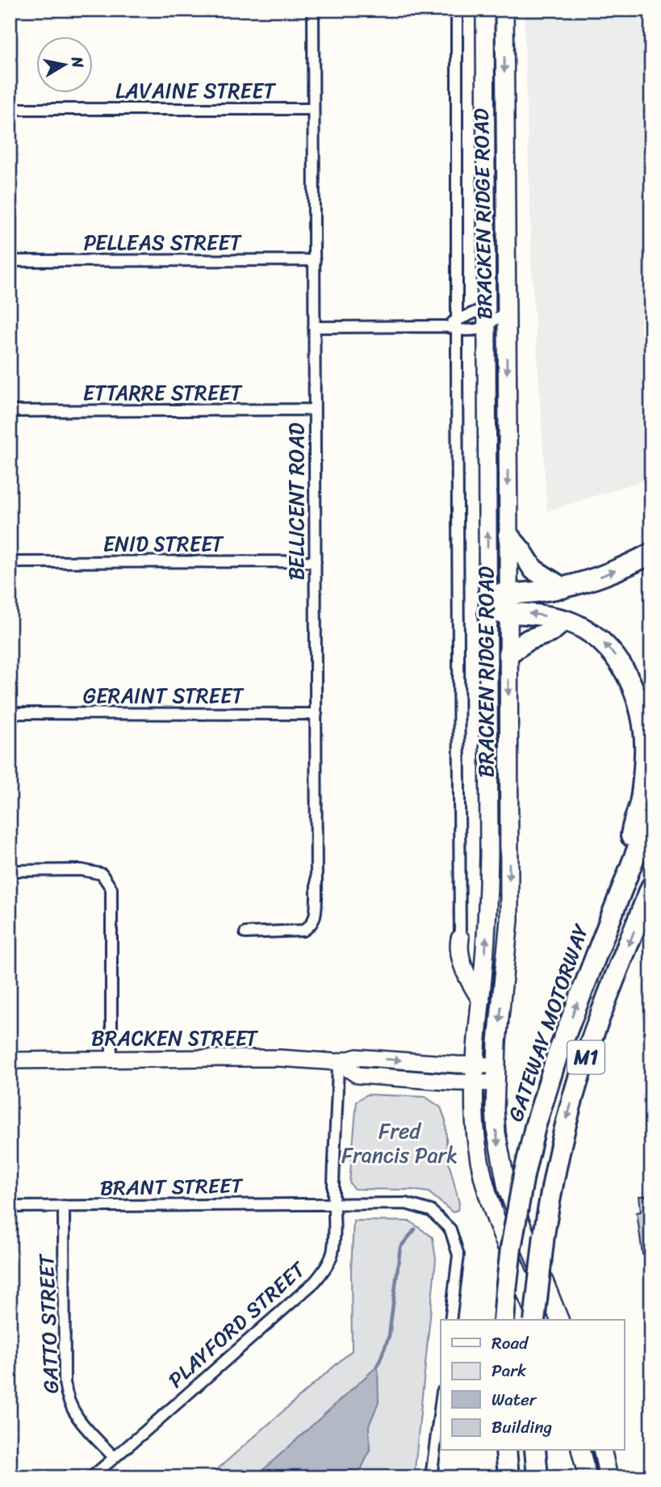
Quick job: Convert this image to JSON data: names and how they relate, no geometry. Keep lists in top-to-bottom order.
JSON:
{
  "streets": {
    "highway": ["GATEWAY MOTORWAY", "M1"],
    "main road": ["BRACKEN RIDGE ROAD"],
    "street": [
      "LAVAINE STREET",
      "PELLEAS STREET",
      "ETTARRE STREET",
      "BELLICENT ROAD",
      "ENID STREET",
      "GERAINT STREET",
      "BRACKEN STREET",
      "BRANT STREET",
      "GATTO STREET",
      "PLAYFORD STREET"
    ]
  },
  "crossings": [
    ["LAVAINE STREET", "BELLICENT ROAD"],
    ["BRACKEN RIDGE ROAD", "BRACKEN STREET"],
    ["PELLEAS STREET", "BELLICENT ROAD"],
    ["ETTARRE STREET", "BELLICENT ROAD"],
    ["BELLICENT ROAD", "ENID STREET"],
    ["BELLICENT ROAD", "GERAINT STREET"],
    ["BRACKEN STREET", "PLAYFORD STREET"],
    ["BRANT STREET", "GATTO STREET"],
    ["BRANT STREET", "PLAYFORD STREET"],
    ["GATTO STREET", "PLAYFORD STREET"]
  ],
  "parks": ["Fred Francis Park"],
  "legend": [
    "Road",
    "Park",
    "Water",
    "Building"
  ],
  "north": "right"
}
